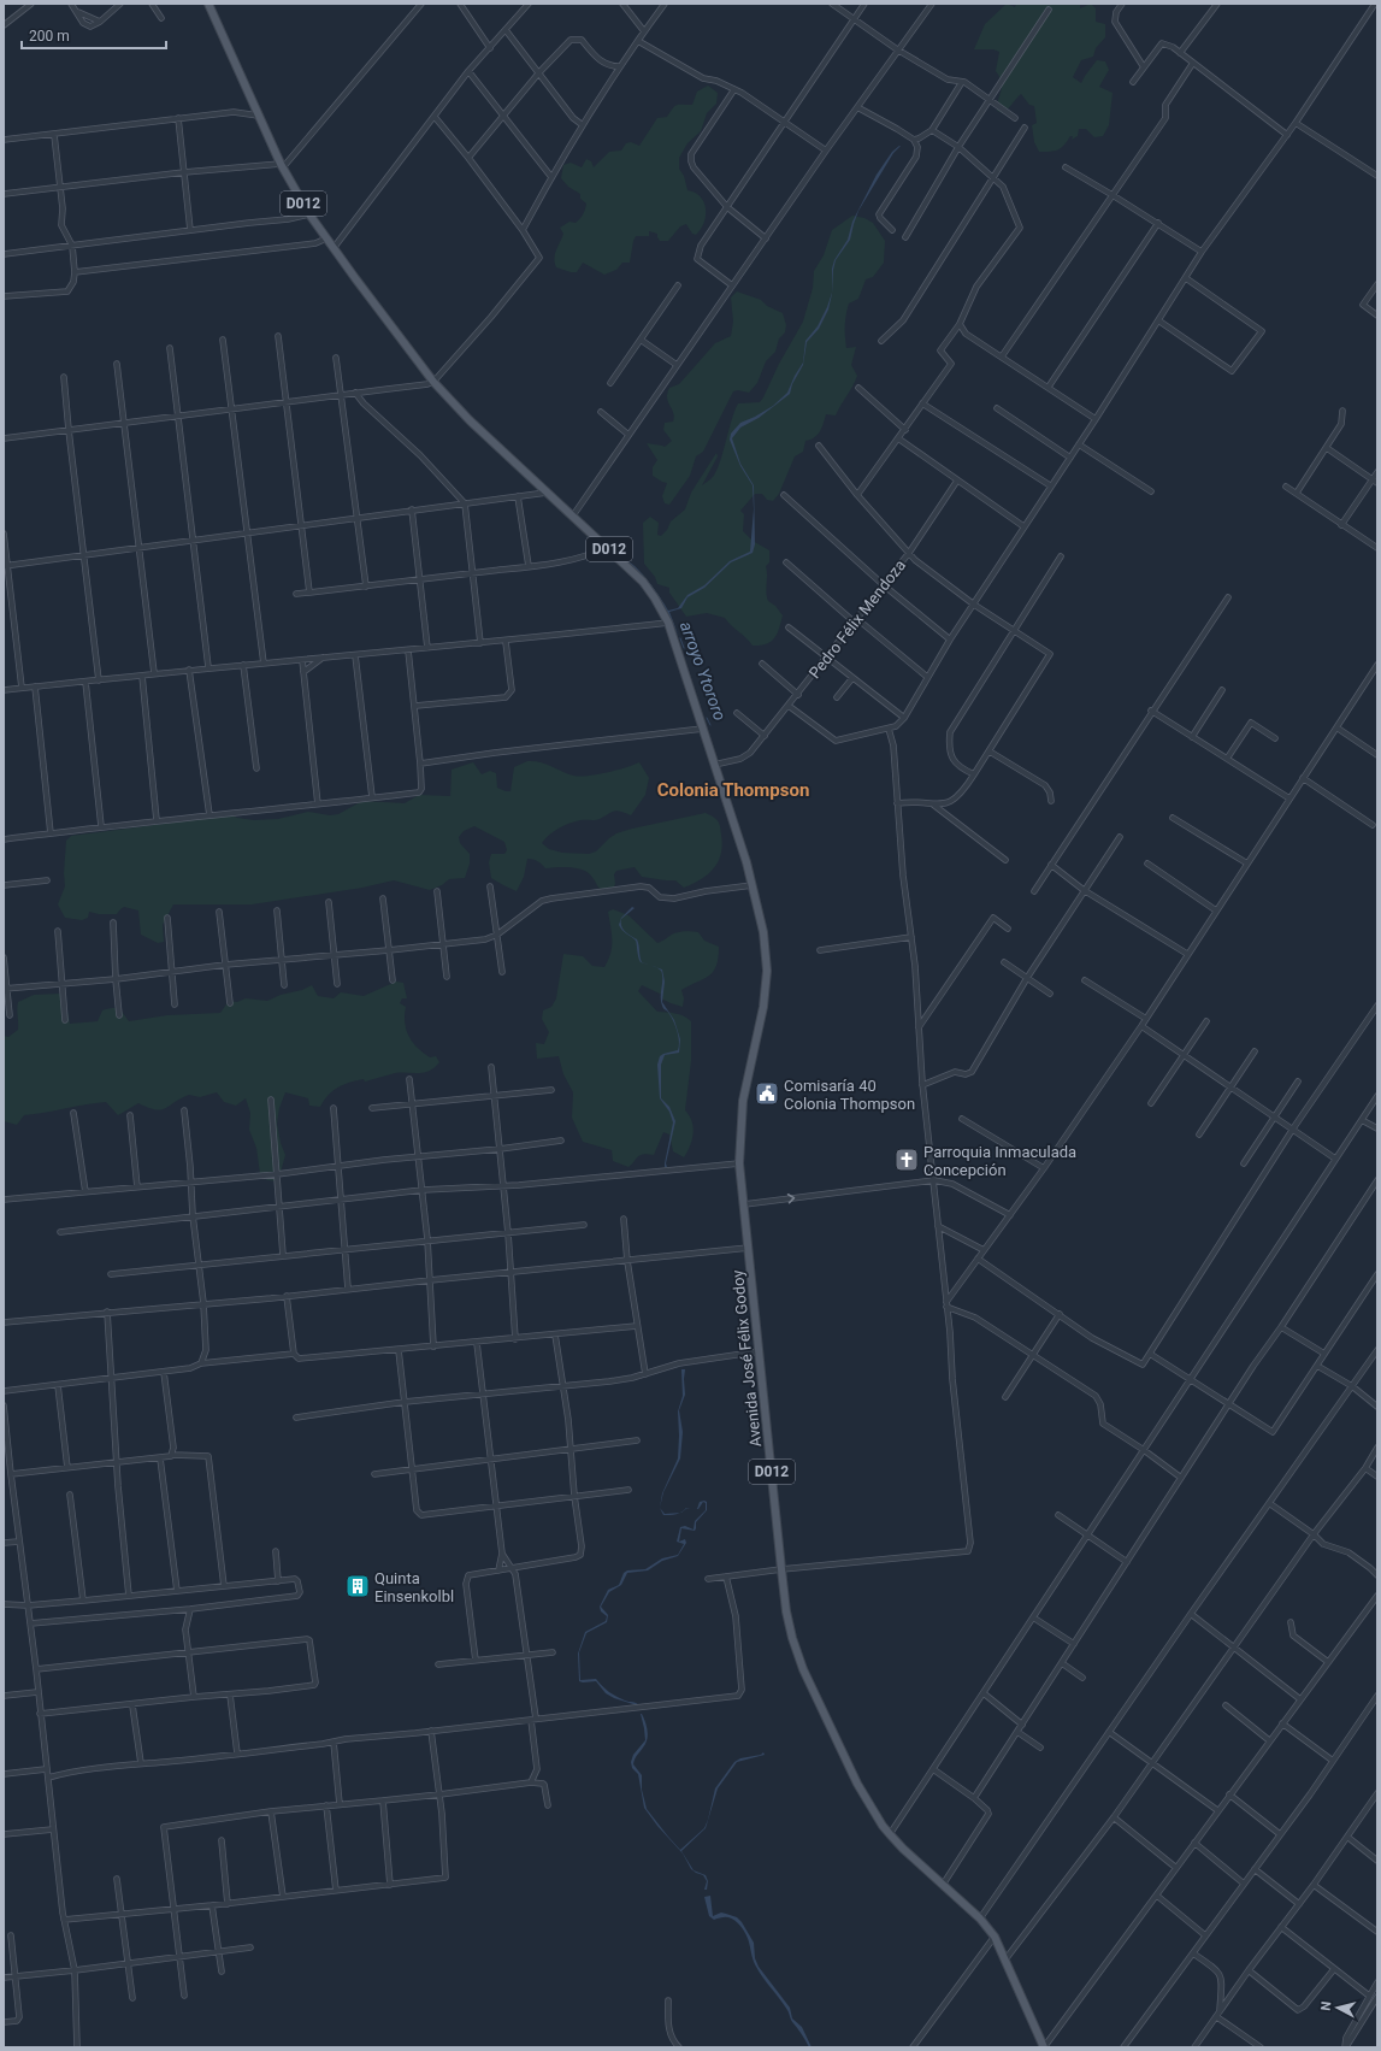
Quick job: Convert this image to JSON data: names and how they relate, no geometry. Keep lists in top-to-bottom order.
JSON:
{
  "streets": {
    "main road": ["D012", "Avenida José Félix Godoy"],
    "street": ["Pedro Félix Mendoza"]
  },
  "crossings": [
    ["D012", "Pedro Félix Mendoza"],
    ["D012", "Avenida José Félix Godoy"],
    ["Pedro Félix Mendoza", "Avenida José Félix Godoy"]
  ],
  "districts": ["Colonia Thompson"],
  "water": ["arroyo Ytororo"],
  "places": {
    "public building": ["Comisaría 40 Colonia Thompson"],
    "church": ["Parroquia Inmaculada Concepción"],
    "building": ["Quinta Einsenkolbl"]
  },
  "scale_bar": "200 m",
  "north": "left"
}
